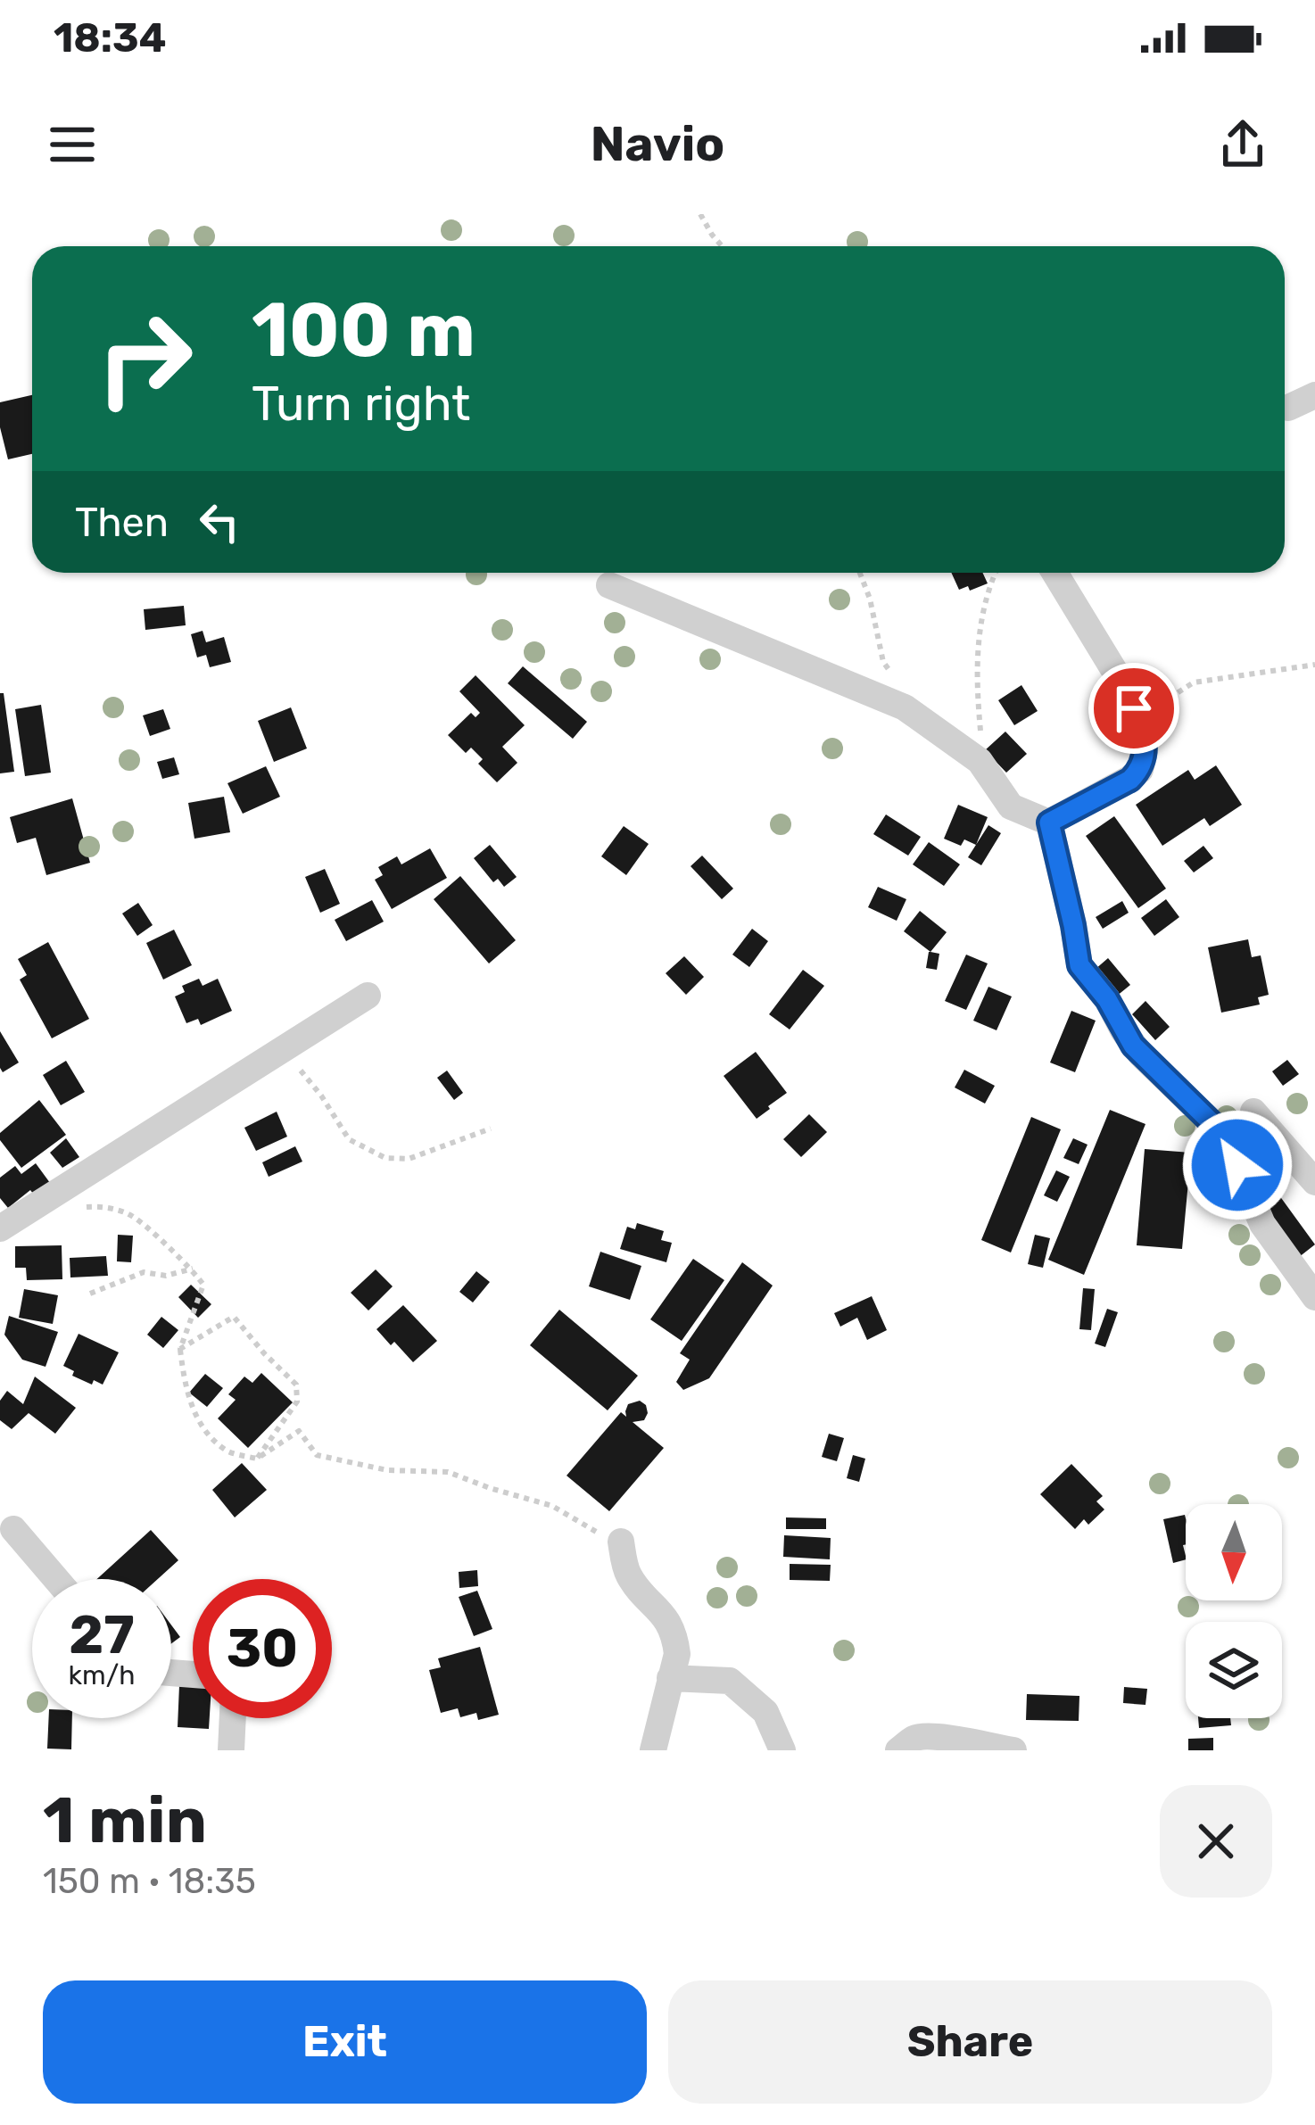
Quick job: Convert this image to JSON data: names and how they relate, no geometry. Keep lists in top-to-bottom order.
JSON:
{
  "north": "bottom",
  "page": {
    "status": "18:34",
    "header": "Navio",
    "turn": ["100 m", "Turn right"],
    "then": "Then",
    "speed": "27 km/h",
    "limit": "30",
    "heading": ["1 min", "150 m · 18:35"],
    "buttons": ["Exit", "Share"]
  }
}
